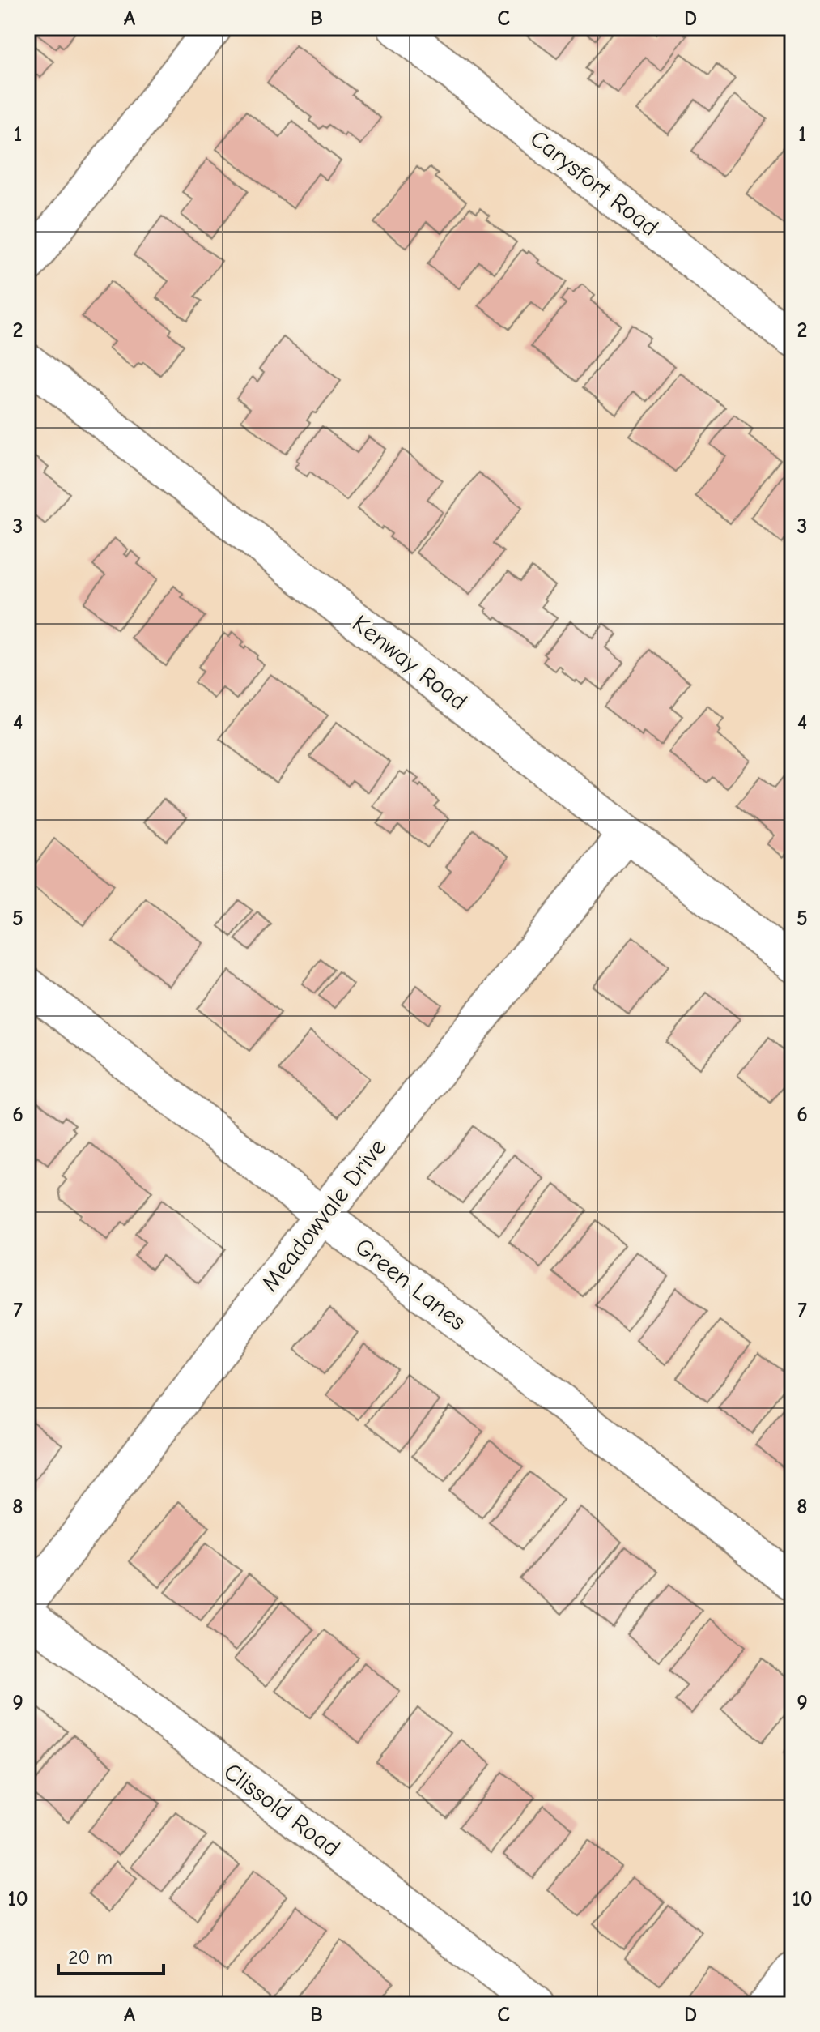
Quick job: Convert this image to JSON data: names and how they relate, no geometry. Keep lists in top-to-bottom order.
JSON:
{
  "streets": {
    "street": [
      "Carysfort Road",
      "Kenway Road",
      "Meadowvale Drive",
      "Green Lanes",
      "Clissold Road"
    ]
  },
  "crossings": [
    ["Kenway Road", "Meadowvale Drive"],
    ["Meadowvale Drive", "Green Lanes"]
  ],
  "scale_bar": "20 m",
  "grid": {
    "columns": [
      "A",
      "B",
      "C",
      "D"
    ],
    "rows": [
      "1",
      "2",
      "3",
      "4",
      "5",
      "6",
      "7",
      "8",
      "9",
      "10"
    ]
  }
}
